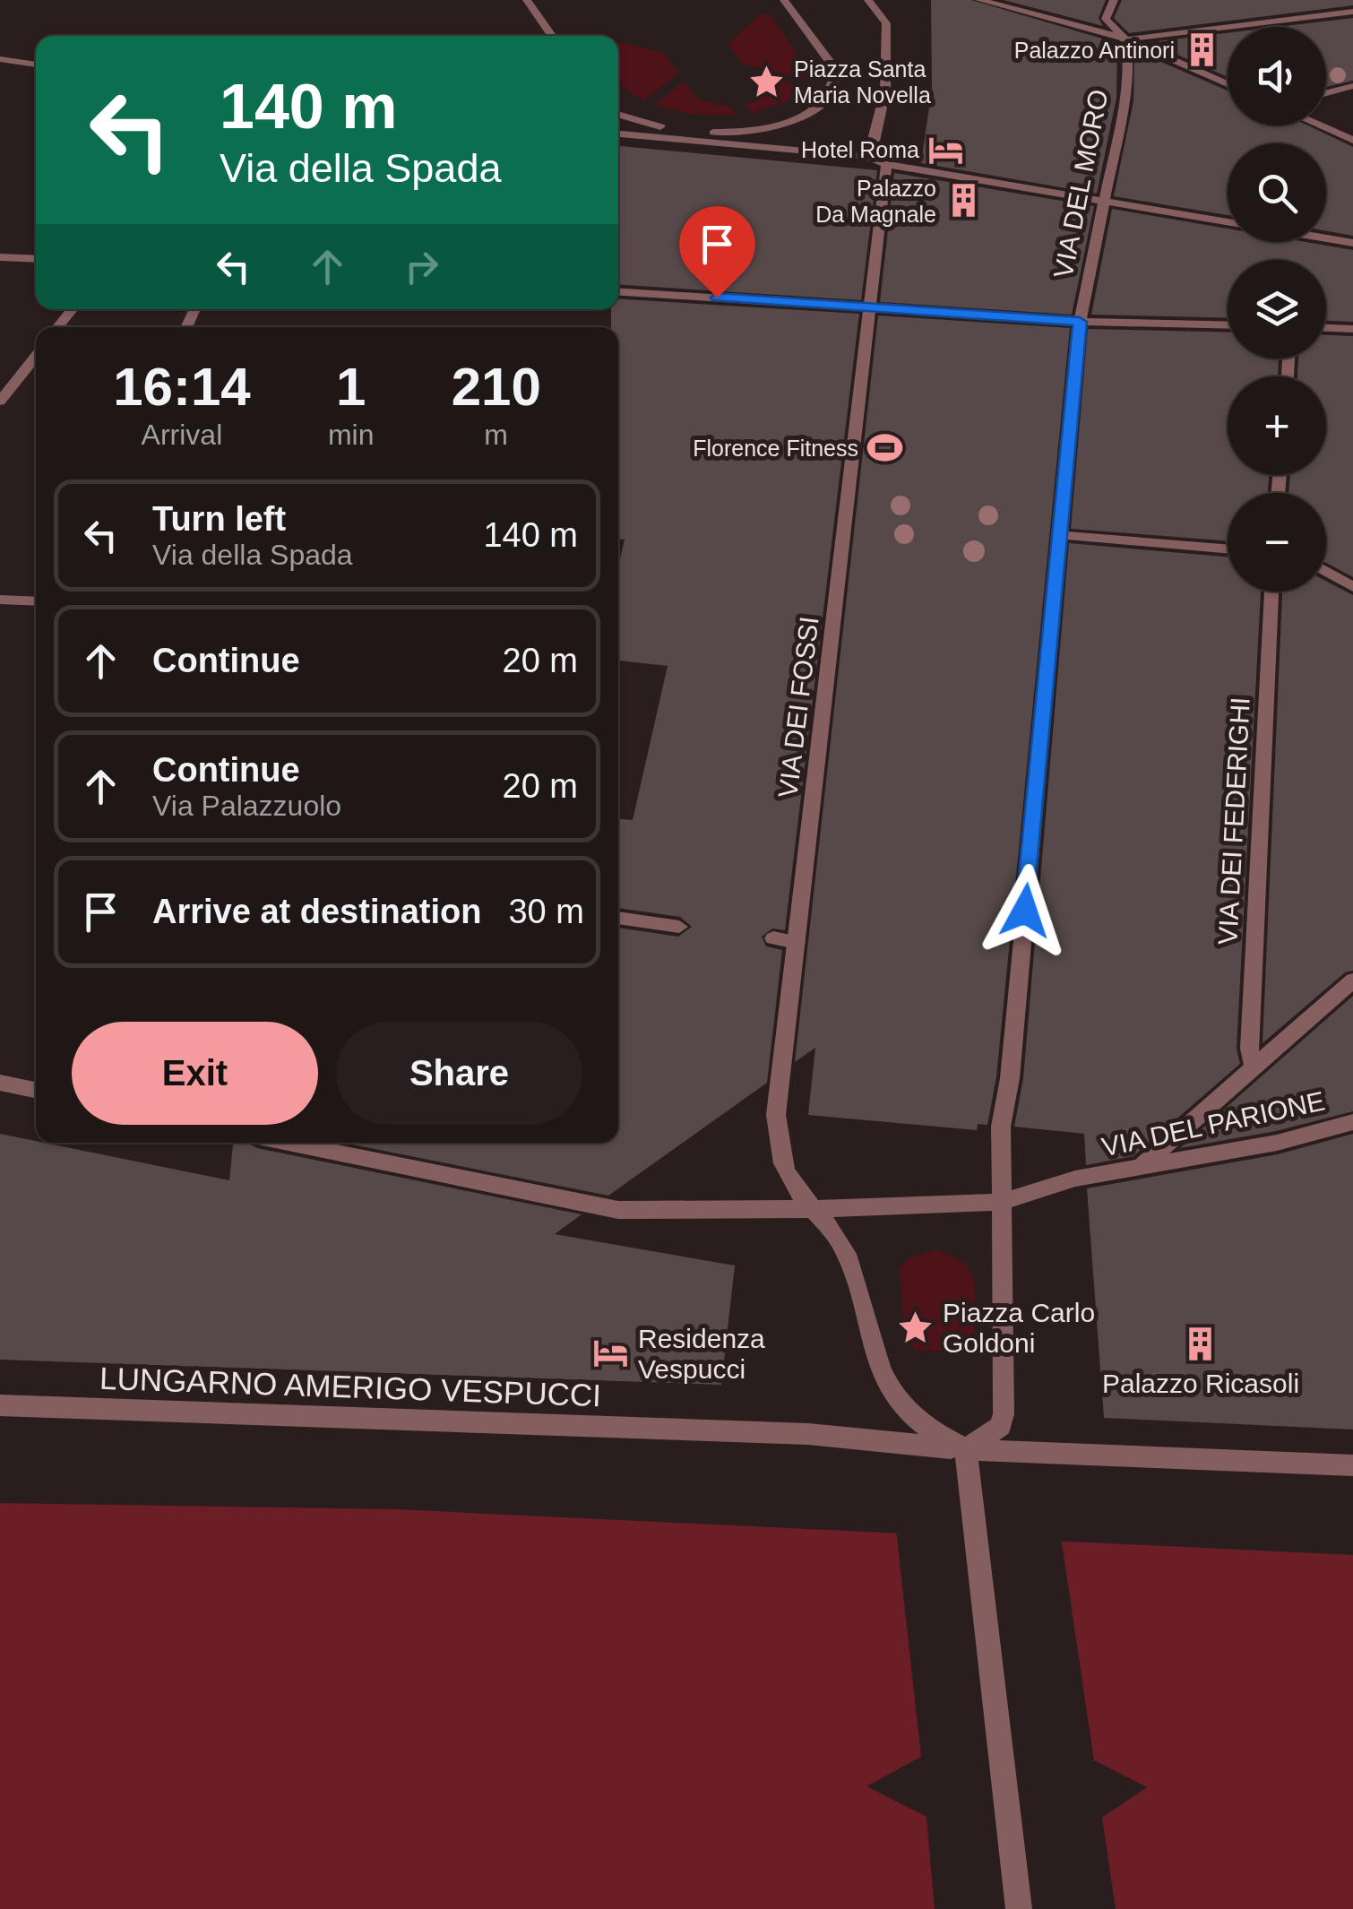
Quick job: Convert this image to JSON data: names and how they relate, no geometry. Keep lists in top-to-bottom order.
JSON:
{
  "streets": {
    "street": [
      "VIA DEL MORO",
      "VIA DEI FOSSI",
      "VIA DEI FEDERIGHI",
      "VIA DEL PARIONE",
      "LUNGARNO AMERIGO VESPUCCI"
    ]
  },
  "crossings": [
    ["VIA DEL MORO", "VIA DEL PARIONE"]
  ],
  "places": {
    "building": ["Palazzo Antinori", "Palazzo Da Magnale", "Palazzo Ricasoli"],
    "place": ["Piazza Santa Maria Novella", "Piazza Carlo Goldoni"],
    "hotel": ["Hotel Roma", "Residenza Vespucci"],
    "sports": ["Florence Fitness"]
  },
  "page": {
    "map_buttons": ["+", "−"],
    "turn": ["140 m", "Via della Spada"],
    "eta": [
      "16:14",
      "Arrival",
      "1",
      "min",
      "210",
      "m"
    ],
    "list": [
      {
        "name": "Turn left",
        "note": "Via della Spada",
        "value": "140 m"
      },
      {
        "name": "Continue",
        "value": "20 m"
      },
      {
        "name": "Continue",
        "note": "Via Palazzuolo",
        "value": "20 m"
      },
      {
        "name": "Arrive at destination",
        "value": "30 m"
      }
    ],
    "buttons": ["Exit", "Share"]
  }
}
